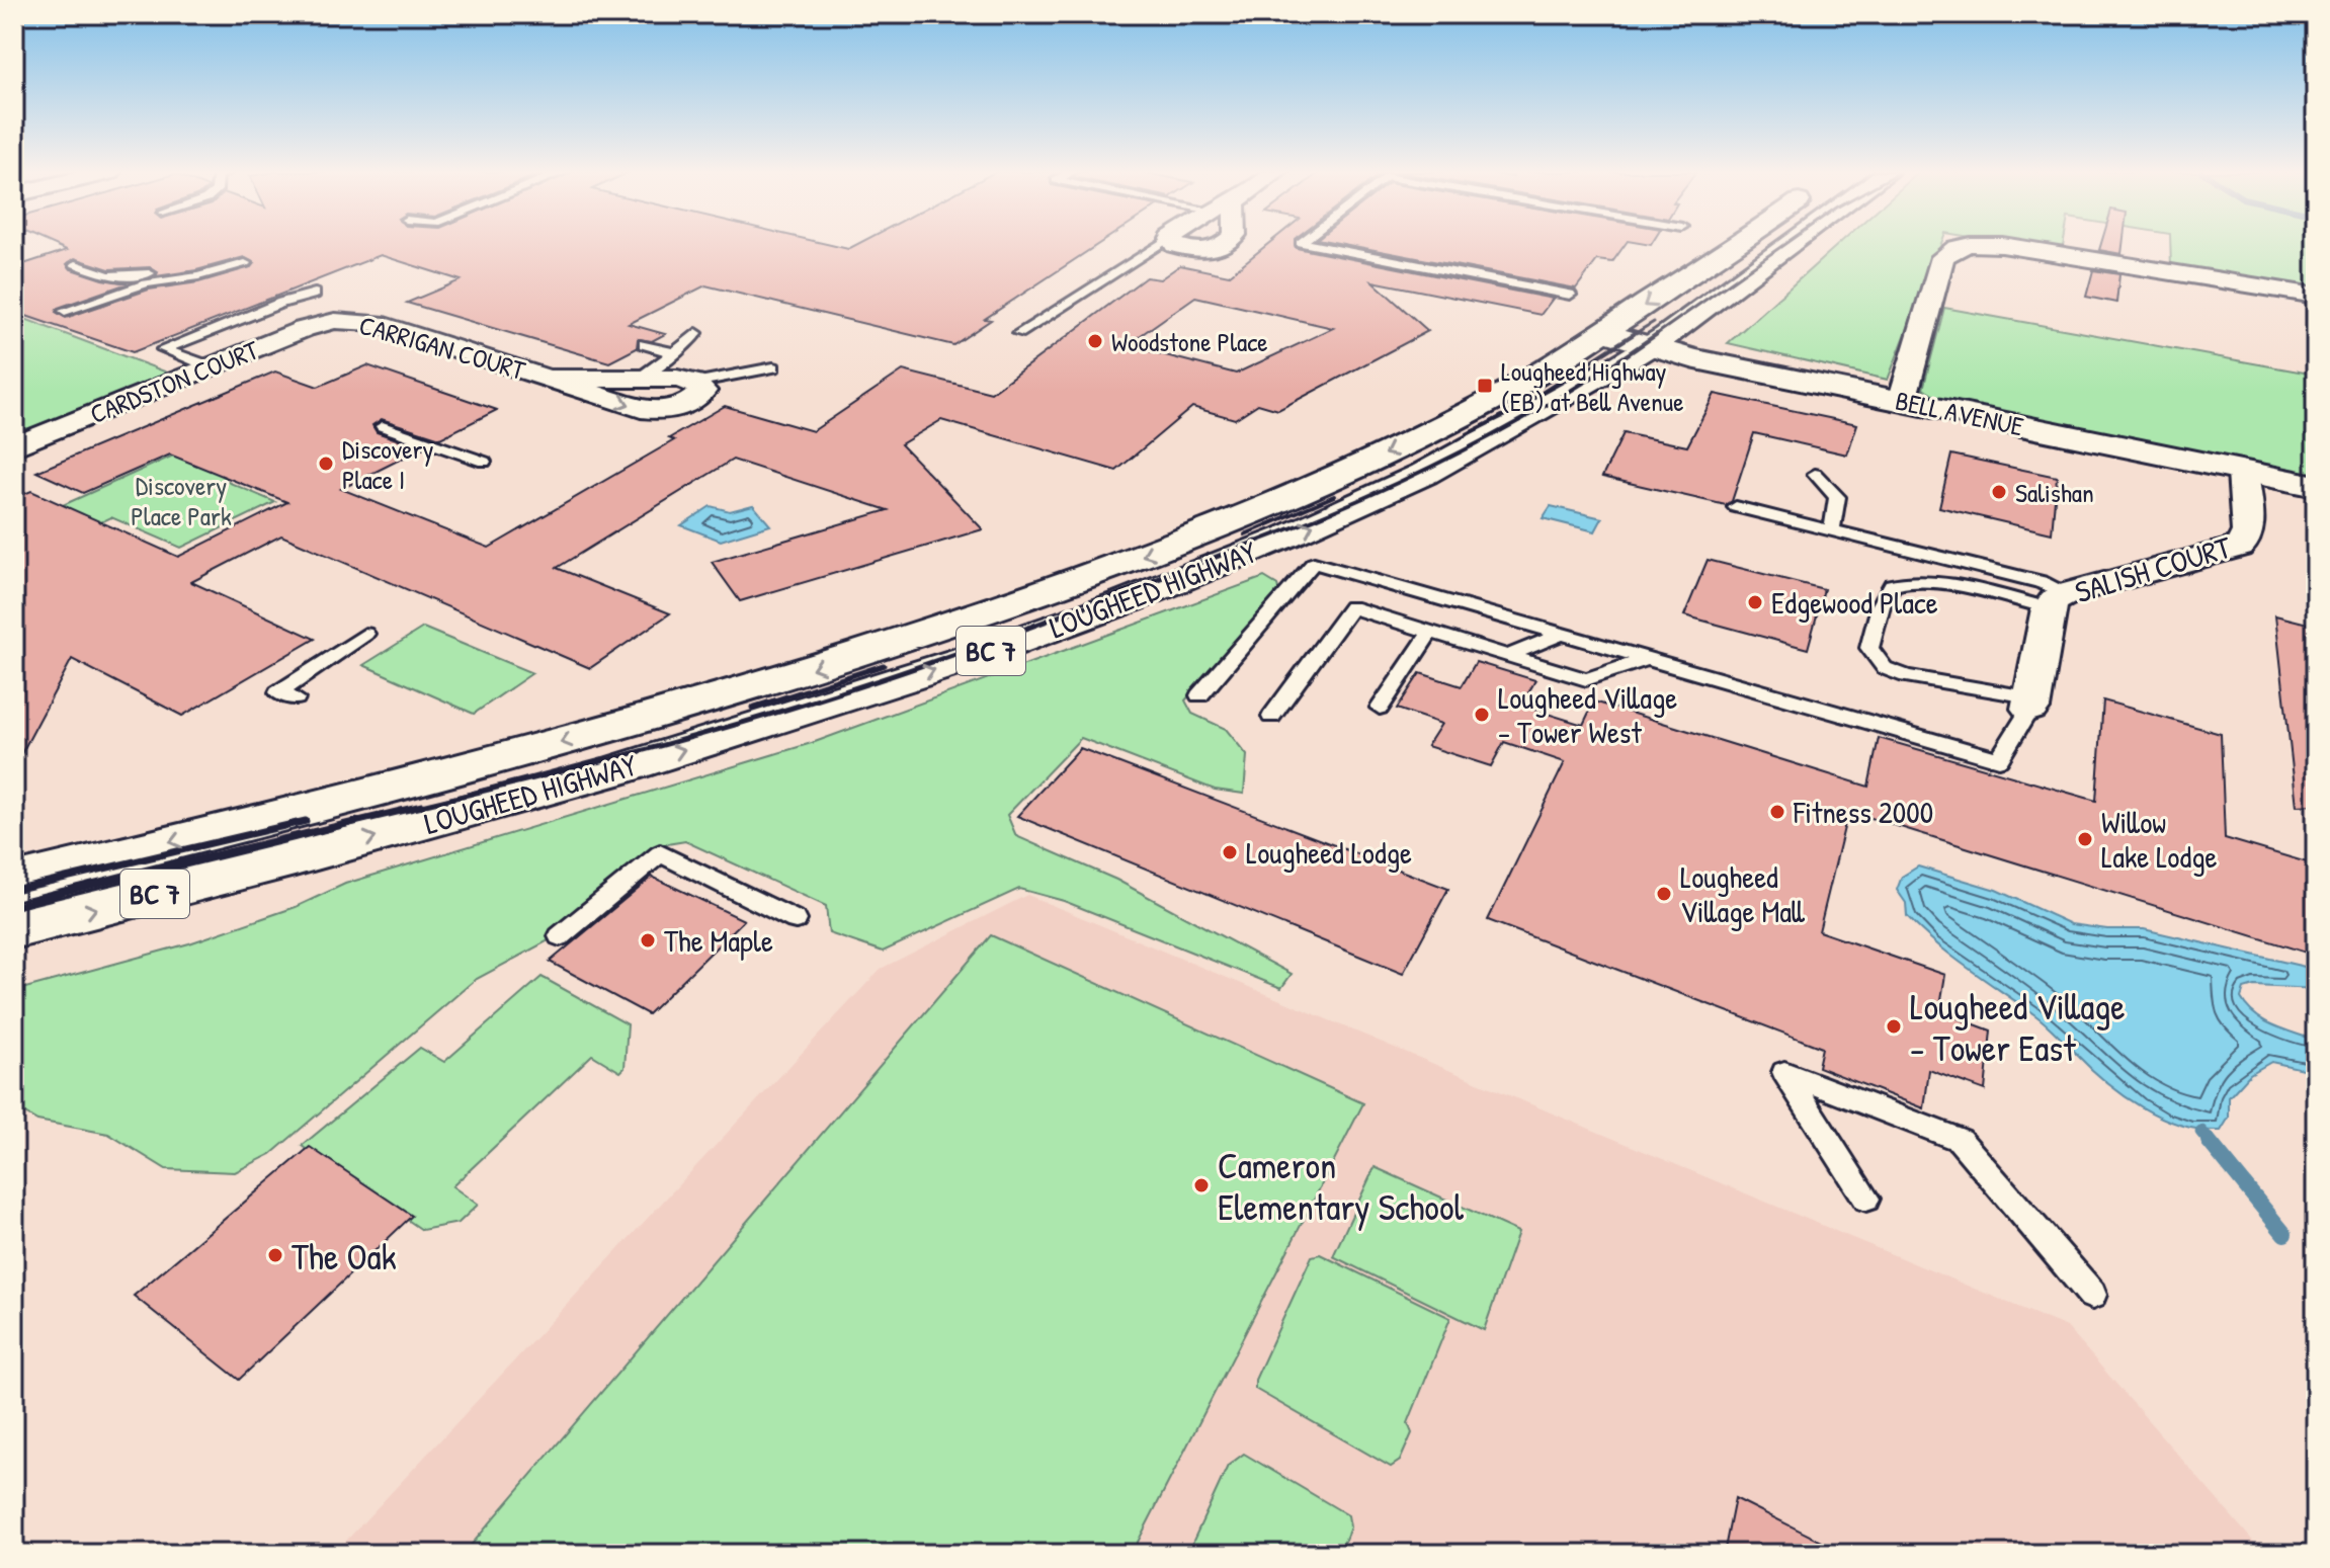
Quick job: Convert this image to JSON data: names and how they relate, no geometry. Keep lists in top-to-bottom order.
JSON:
{
  "streets": {
    "main road": ["BELL AVENUE", "LOUGHEED HIGHWAY", "BC 7"],
    "street": ["CARRIGAN COURT", "CARDSTON COURT", "SALISH COURT"]
  },
  "crossings": [
    ["CARRIGAN COURT", "CARDSTON COURT"],
    ["BELL AVENUE", "SALISH COURT"],
    ["BELL AVENUE", "LOUGHEED HIGHWAY"]
  ],
  "parks": ["Discovery Place Park"],
  "places": {
    "other": [
      "Woodstone Place",
      "Discovery Place I",
      "Salishan",
      "Edgewood Place",
      "Lougheed Village - Tower West",
      "Fitness 2000",
      "Willow Lake Lodge",
      "Lougheed Lodge",
      "Lougheed Village Mall",
      "The Maple",
      "Lougheed Village - Tower East",
      "Cameron Elementary School",
      "The Oak"
    ],
    "transit": ["Lougheed Highway (EB) at Bell Avenue"]
  }
}
